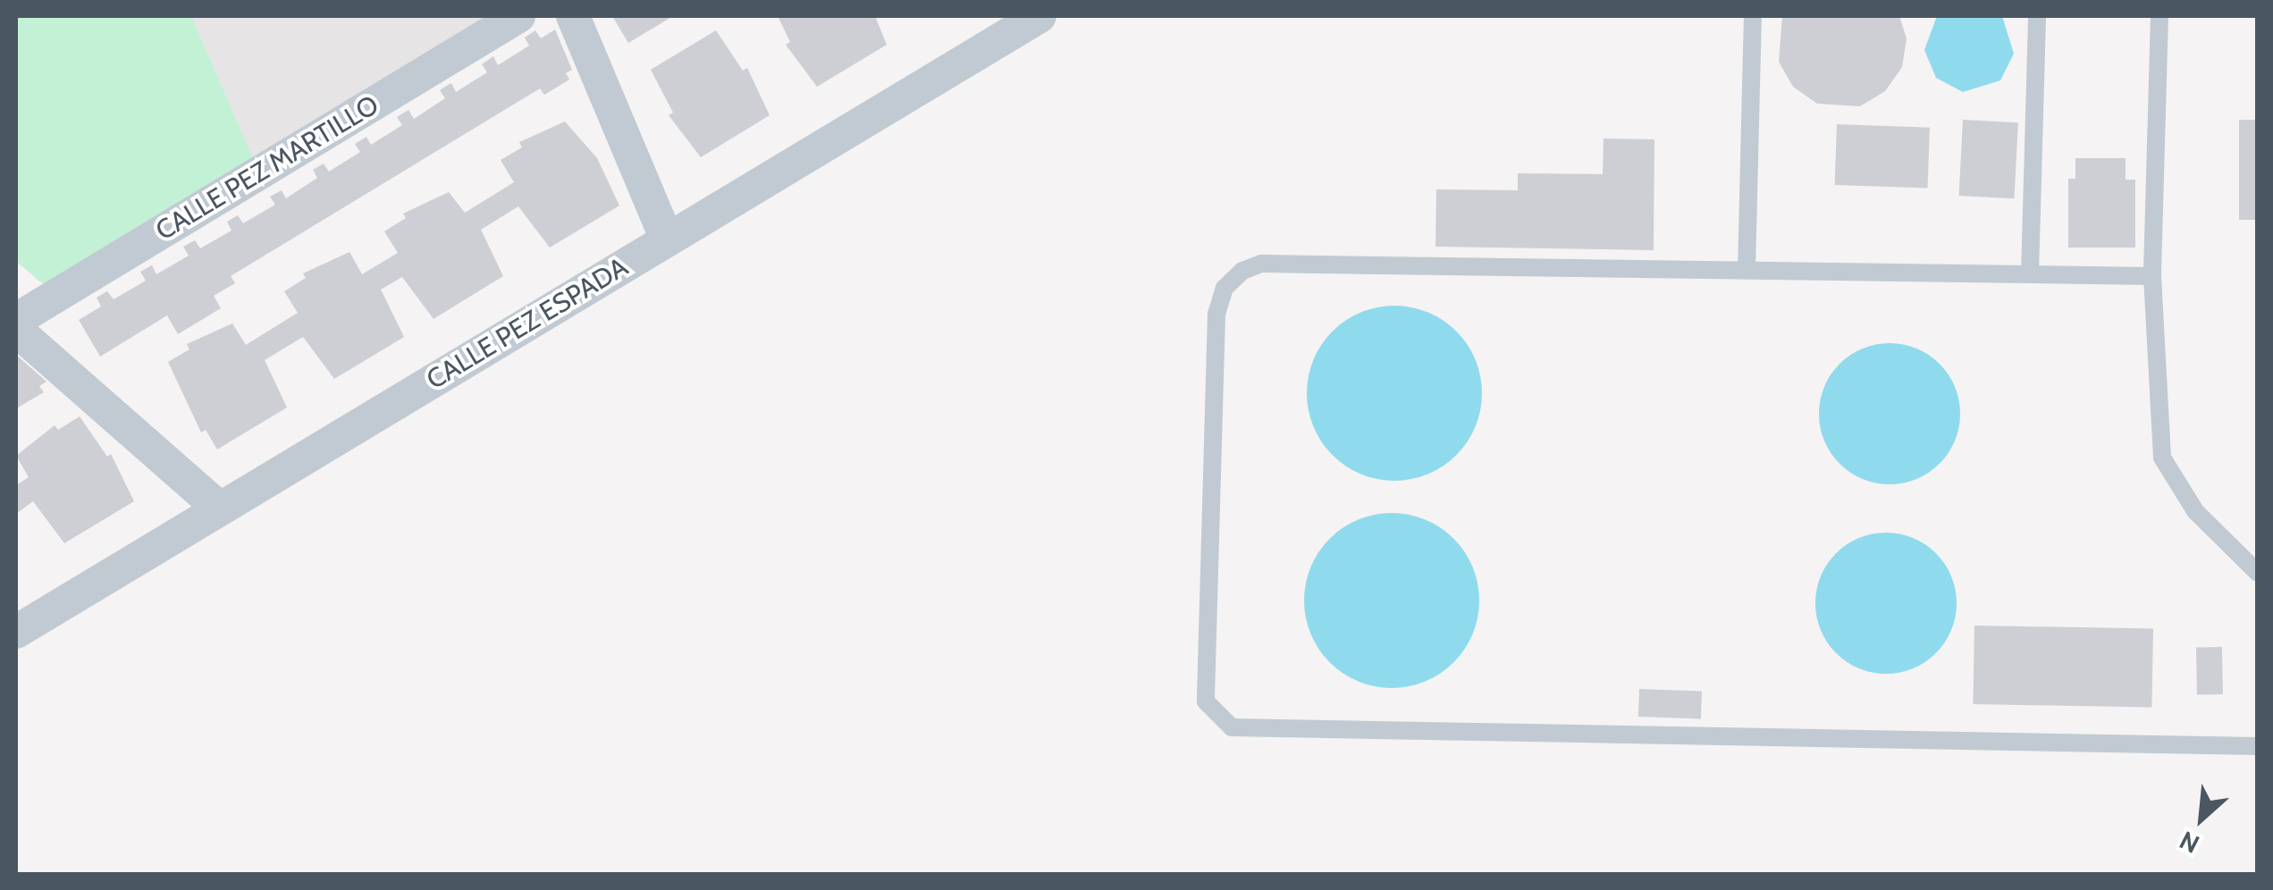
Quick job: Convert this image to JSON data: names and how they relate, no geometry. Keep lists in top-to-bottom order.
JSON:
{
  "streets": {
    "street": ["CALLE PEZ MARTILLO", "CALLE PEZ ESPADA"]
  },
  "north": "bottom left"
}
